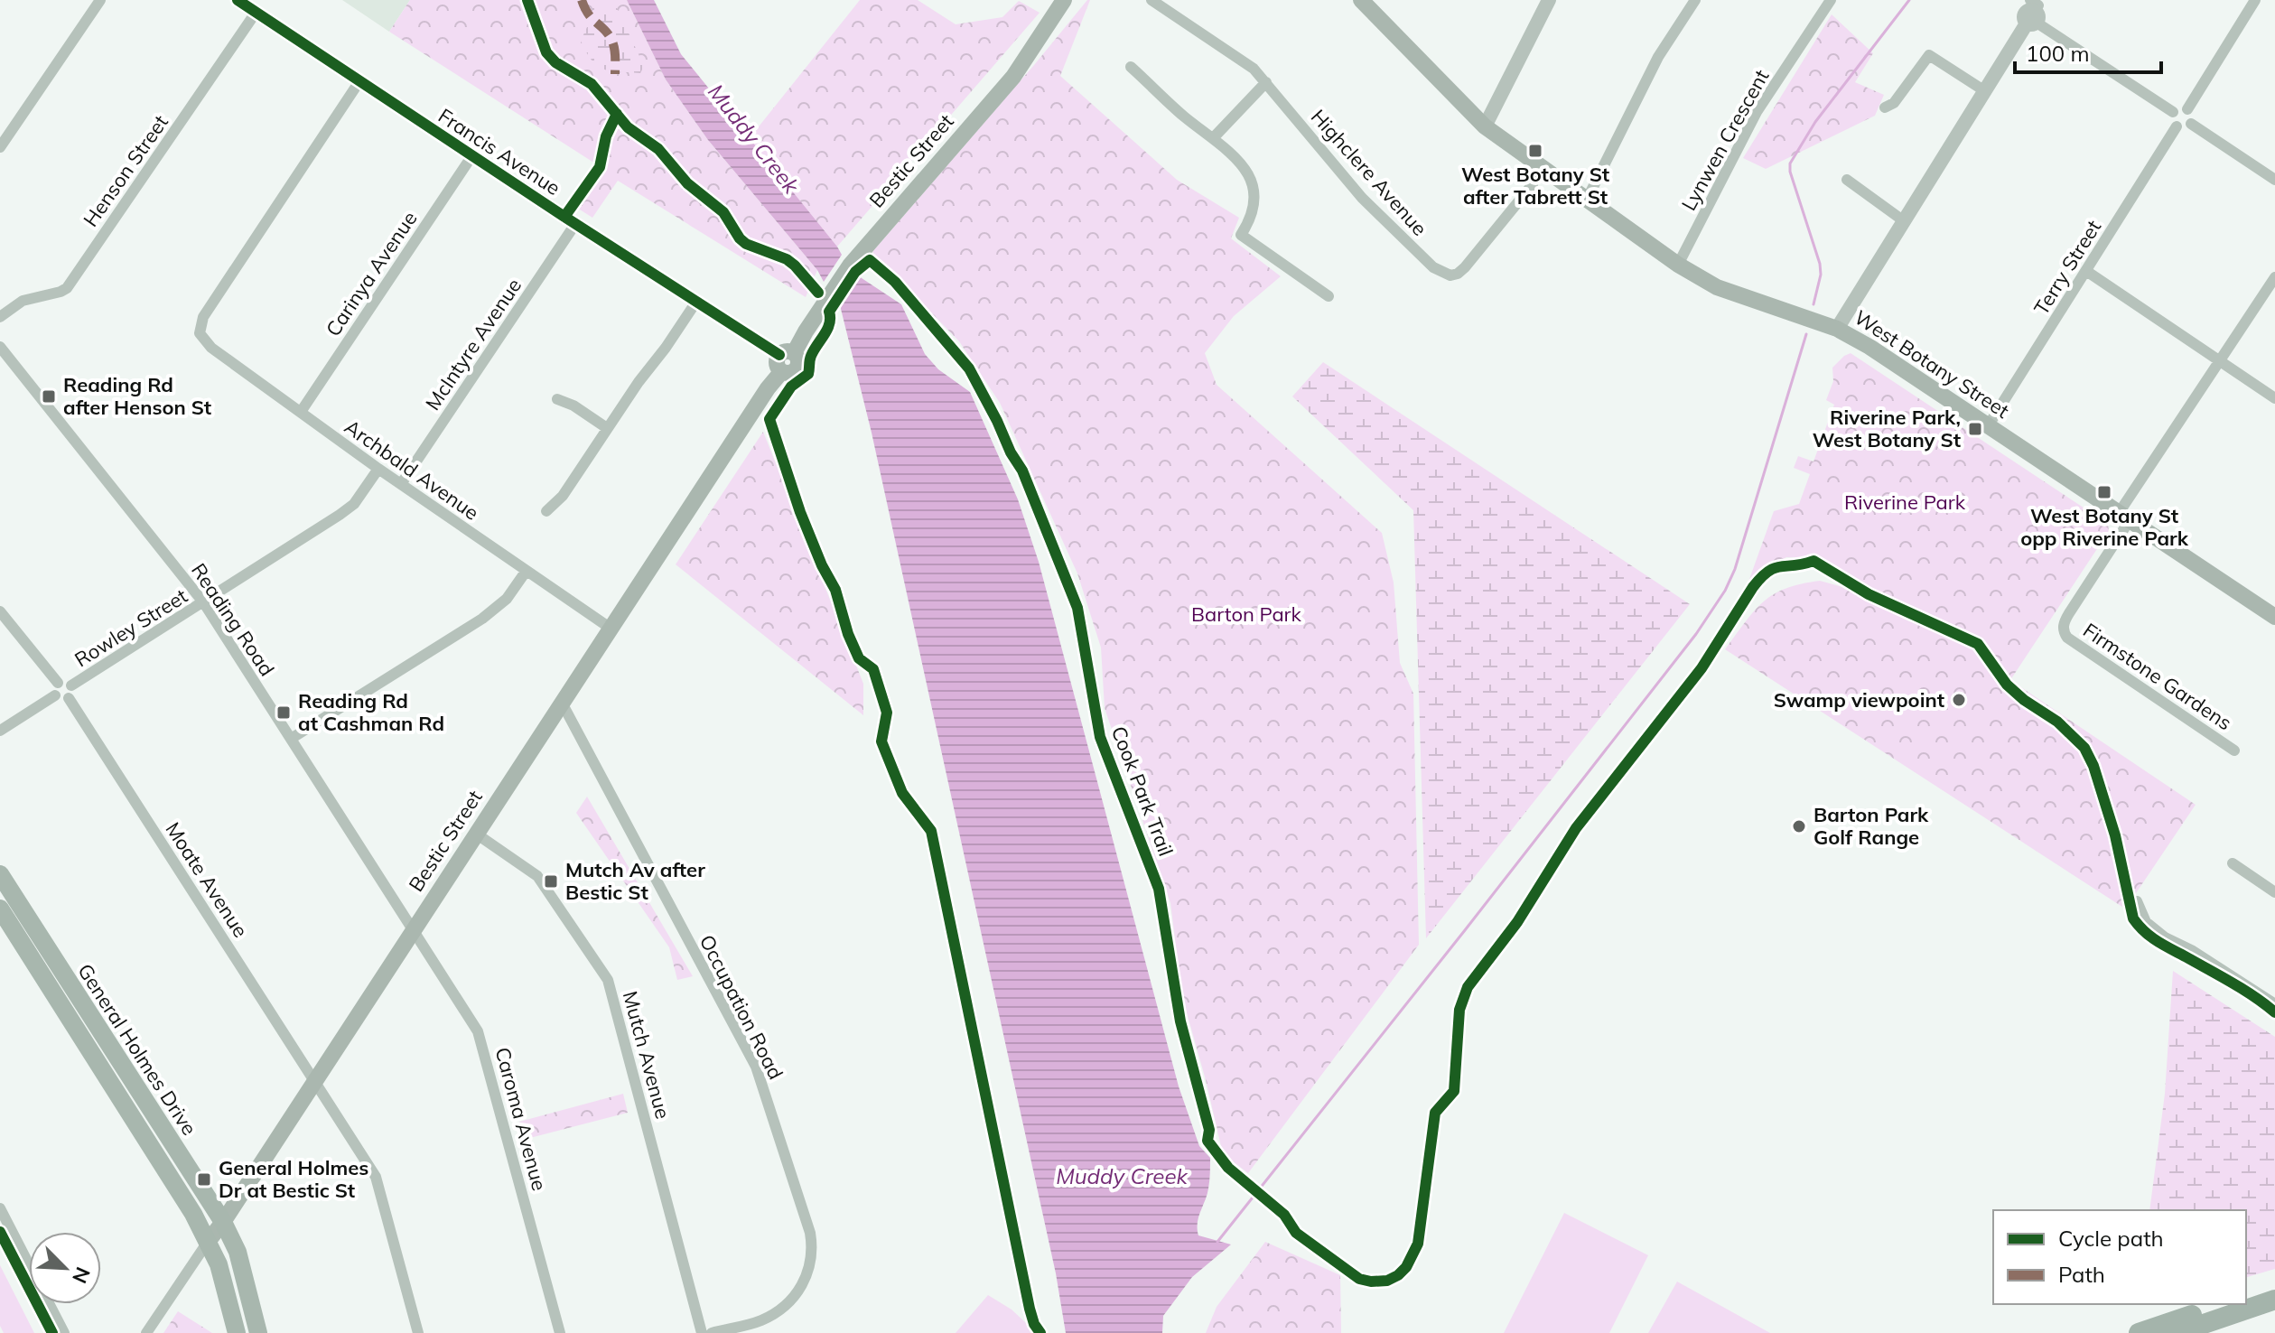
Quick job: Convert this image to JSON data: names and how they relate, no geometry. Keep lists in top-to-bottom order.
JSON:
{
  "streets": {
    "highway": ["General Holmes Drive"],
    "main road": ["Bestic Street", "West Botany Street"],
    "street": [
      "Lynwen Crescent",
      "Francis Avenue",
      "Henson Street",
      "Highclere Avenue",
      "Terry Street",
      "Carinya Avenue",
      "McIntyre Avenue",
      "Archbald Avenue",
      "Reading Road",
      "Rowley Street",
      "Firmstone Gardens",
      "Moate Avenue",
      "Occupation Road",
      "Mutch Avenue",
      "Caroma Avenue"
    ],
    "cycle path": ["Cook Park Trail"]
  },
  "crossings": [
    ["Lynwen Crescent", "West Botany Street"],
    ["Francis Avenue", "Bestic Street"],
    ["Francis Avenue", "Henson Street"],
    ["Francis Avenue", "Carinya Avenue"],
    ["Francis Avenue", "McIntyre Avenue"],
    ["Francis Avenue", "Archbald Avenue"],
    ["Bestic Street", "Archbald Avenue"],
    ["Bestic Street", "Reading Road"],
    ["Bestic Street", "Moate Avenue"],
    ["Bestic Street", "Occupation Road"],
    ["Bestic Street", "General Holmes Drive"],
    ["Bestic Street", "Mutch Avenue"],
    ["Bestic Street", "Caroma Avenue"],
    ["Highclere Avenue", "West Botany Street"],
    ["Terry Street", "West Botany Street"],
    ["Carinya Avenue", "Archbald Avenue"],
    ["McIntyre Avenue", "Archbald Avenue"],
    ["West Botany Street", "Firmstone Gardens"],
    ["Archbald Avenue", "Rowley Street"],
    ["Reading Road", "Rowley Street"],
    ["Reading Road", "Caroma Avenue"],
    ["Rowley Street", "Moate Avenue"]
  ],
  "water": ["Muddy Creek"],
  "parks": ["Riverine Park", "Barton Park"],
  "places": {
    "transit": [
      "West Botany St after Tabrett St",
      "Reading Rd after Henson St",
      "Riverine Park, West Botany St",
      "West Botany St opp Riverine Park",
      "Reading Rd at Cashman Rd",
      "Mutch Av after Bestic St",
      "General Holmes Dr at Bestic St"
    ],
    "other": ["Swamp viewpoint", "Barton Park Golf Range"]
  },
  "legend": ["Cycle path", "Path"],
  "scale_bar": "100 m",
  "north": "bottom right"
}
